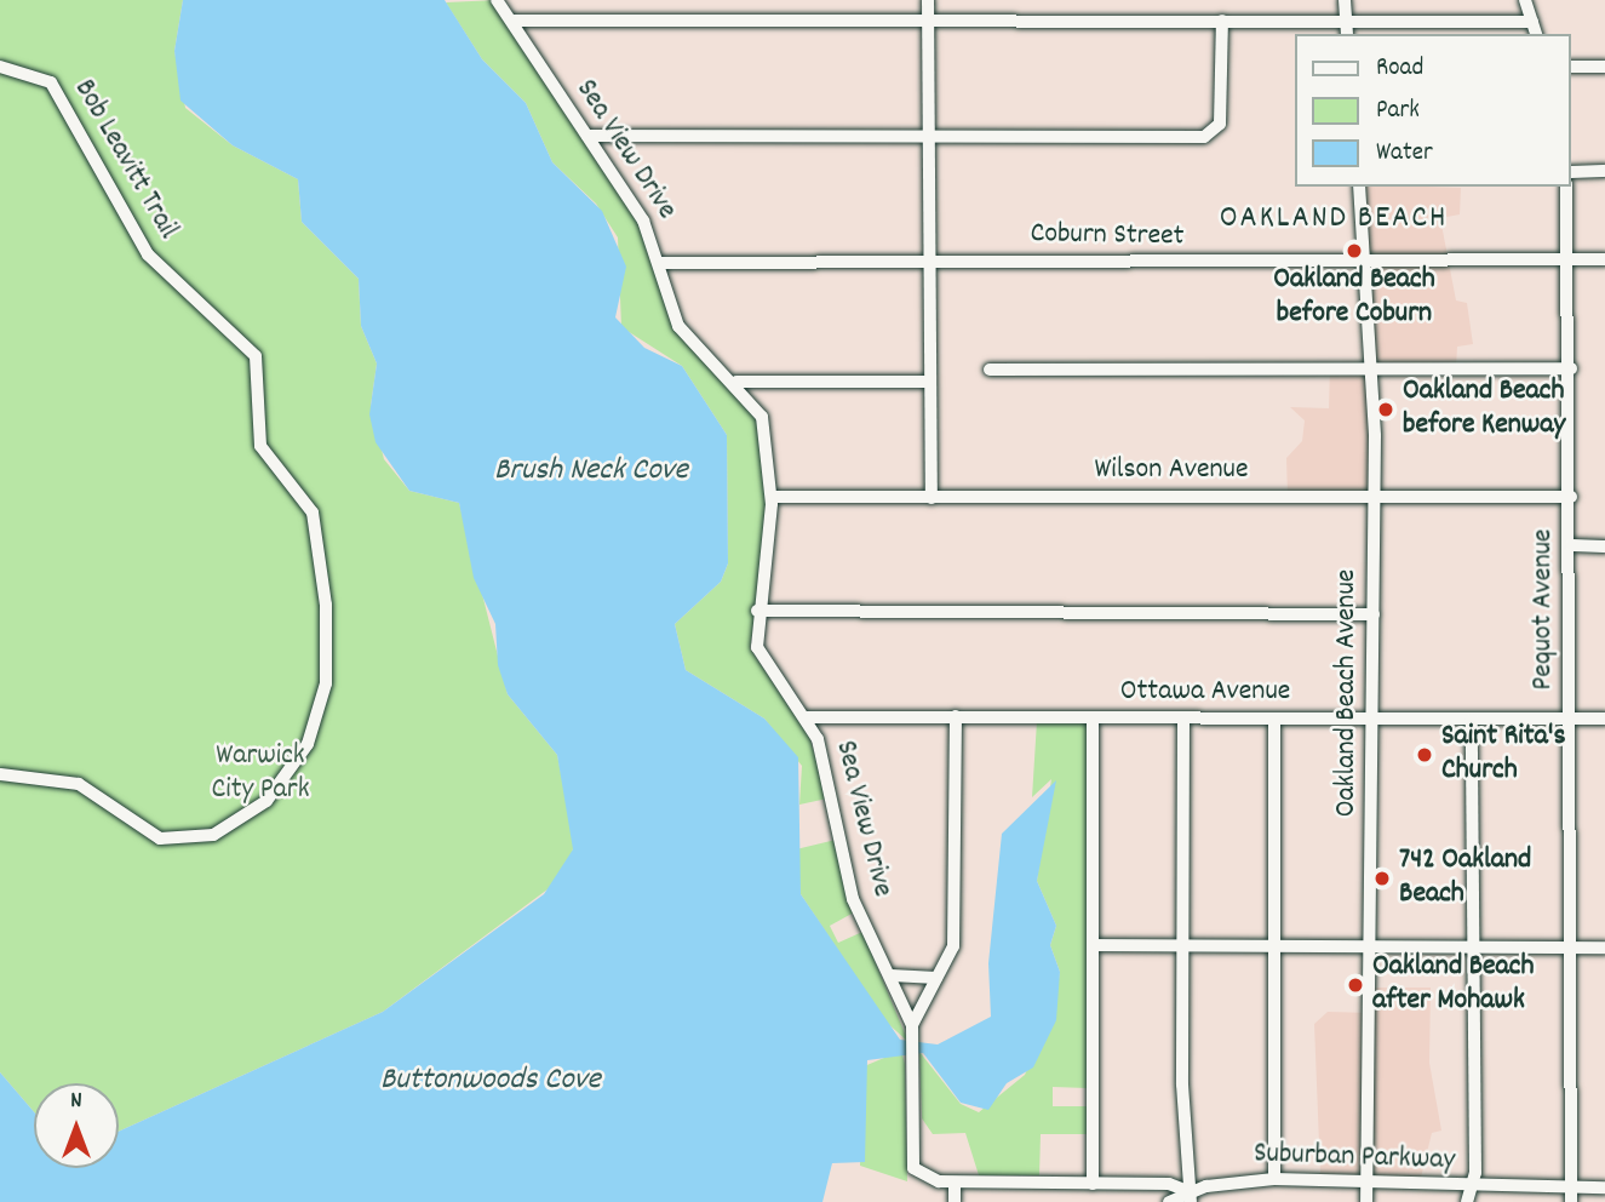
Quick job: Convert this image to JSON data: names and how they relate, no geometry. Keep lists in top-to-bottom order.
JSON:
{
  "streets": {
    "street": [
      "Sea View Drive",
      "Bob Leavitt Trail",
      "Coburn Street",
      "Wilson Avenue",
      "Pequot Avenue",
      "Ottawa Avenue",
      "Oakland Beach Avenue",
      "Suburban Parkway"
    ]
  },
  "crossings": [
    ["Sea View Drive", "Coburn Street"],
    ["Sea View Drive", "Wilson Avenue"],
    ["Sea View Drive", "Ottawa Avenue"],
    ["Sea View Drive", "Suburban Parkway"],
    ["Coburn Street", "Pequot Avenue"],
    ["Coburn Street", "Oakland Beach Avenue"],
    ["Wilson Avenue", "Pequot Avenue"],
    ["Wilson Avenue", "Oakland Beach Avenue"],
    ["Pequot Avenue", "Ottawa Avenue"],
    ["Pequot Avenue", "Suburban Parkway"],
    ["Ottawa Avenue", "Oakland Beach Avenue"],
    ["Oakland Beach Avenue", "Suburban Parkway"]
  ],
  "districts": ["OAKLAND BEACH"],
  "water": ["Brush Neck Cove", "Buttonwoods Cove"],
  "parks": ["Warwick City Park"],
  "places": [
    "Oakland Beach before Coburn",
    "Oakland Beach before Kenway",
    "Saint Rita's Church",
    "742 Oakland Beach",
    "Oakland Beach after Mohawk"
  ],
  "legend": ["Road", "Park", "Water"],
  "north": "top"
}
